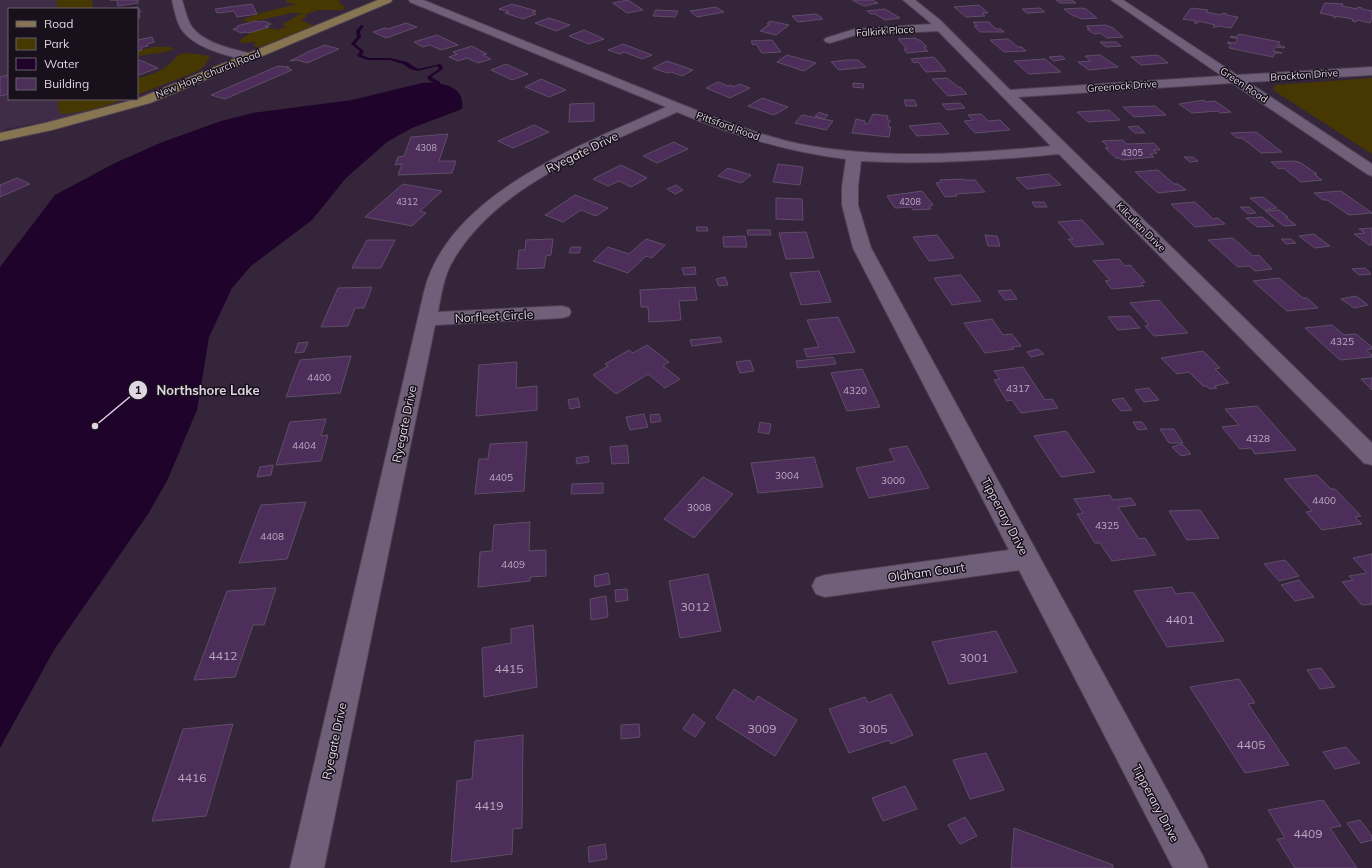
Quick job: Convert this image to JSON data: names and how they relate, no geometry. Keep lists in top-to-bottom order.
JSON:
{
  "streets": {
    "main road": ["New Hope Church Road"],
    "street": [
      "Falkirk Place",
      "Brockton Drive",
      "Green Road",
      "Greenock Drive",
      "Pittsford Road",
      "Ryegate Drive",
      "Kilcullen Drive",
      "Norfleet Circle",
      "Tipperary Drive",
      "Oldham Court"
    ]
  },
  "crossings": [
    ["Falkirk Place", "Kilcullen Drive"],
    ["Brockton Drive", "Green Road"],
    ["Brockton Drive", "Greenock Drive"],
    ["Green Road", "Greenock Drive"],
    ["Greenock Drive", "Kilcullen Drive"],
    ["Pittsford Road", "Ryegate Drive"],
    ["Pittsford Road", "Kilcullen Drive"],
    ["Pittsford Road", "Tipperary Drive"],
    ["Ryegate Drive", "Norfleet Circle"],
    ["Tipperary Drive", "Oldham Court"]
  ],
  "places": ["Northshore Lake"],
  "house_numbers": [
    "4308",
    "4305",
    "4312",
    "4208",
    "4325",
    "4400",
    "4317",
    "4320",
    "4328",
    "4404",
    "3004",
    "4405",
    "3000",
    "4400",
    "3008",
    "4325",
    "4408",
    "4409",
    "3012",
    "4401",
    "4412",
    "3001",
    "4415",
    "3009",
    "3005",
    "4405",
    "4416",
    "4419",
    "4409"
  ],
  "legend": [
    "Road",
    "Park",
    "Water",
    "Building"
  ]
}
